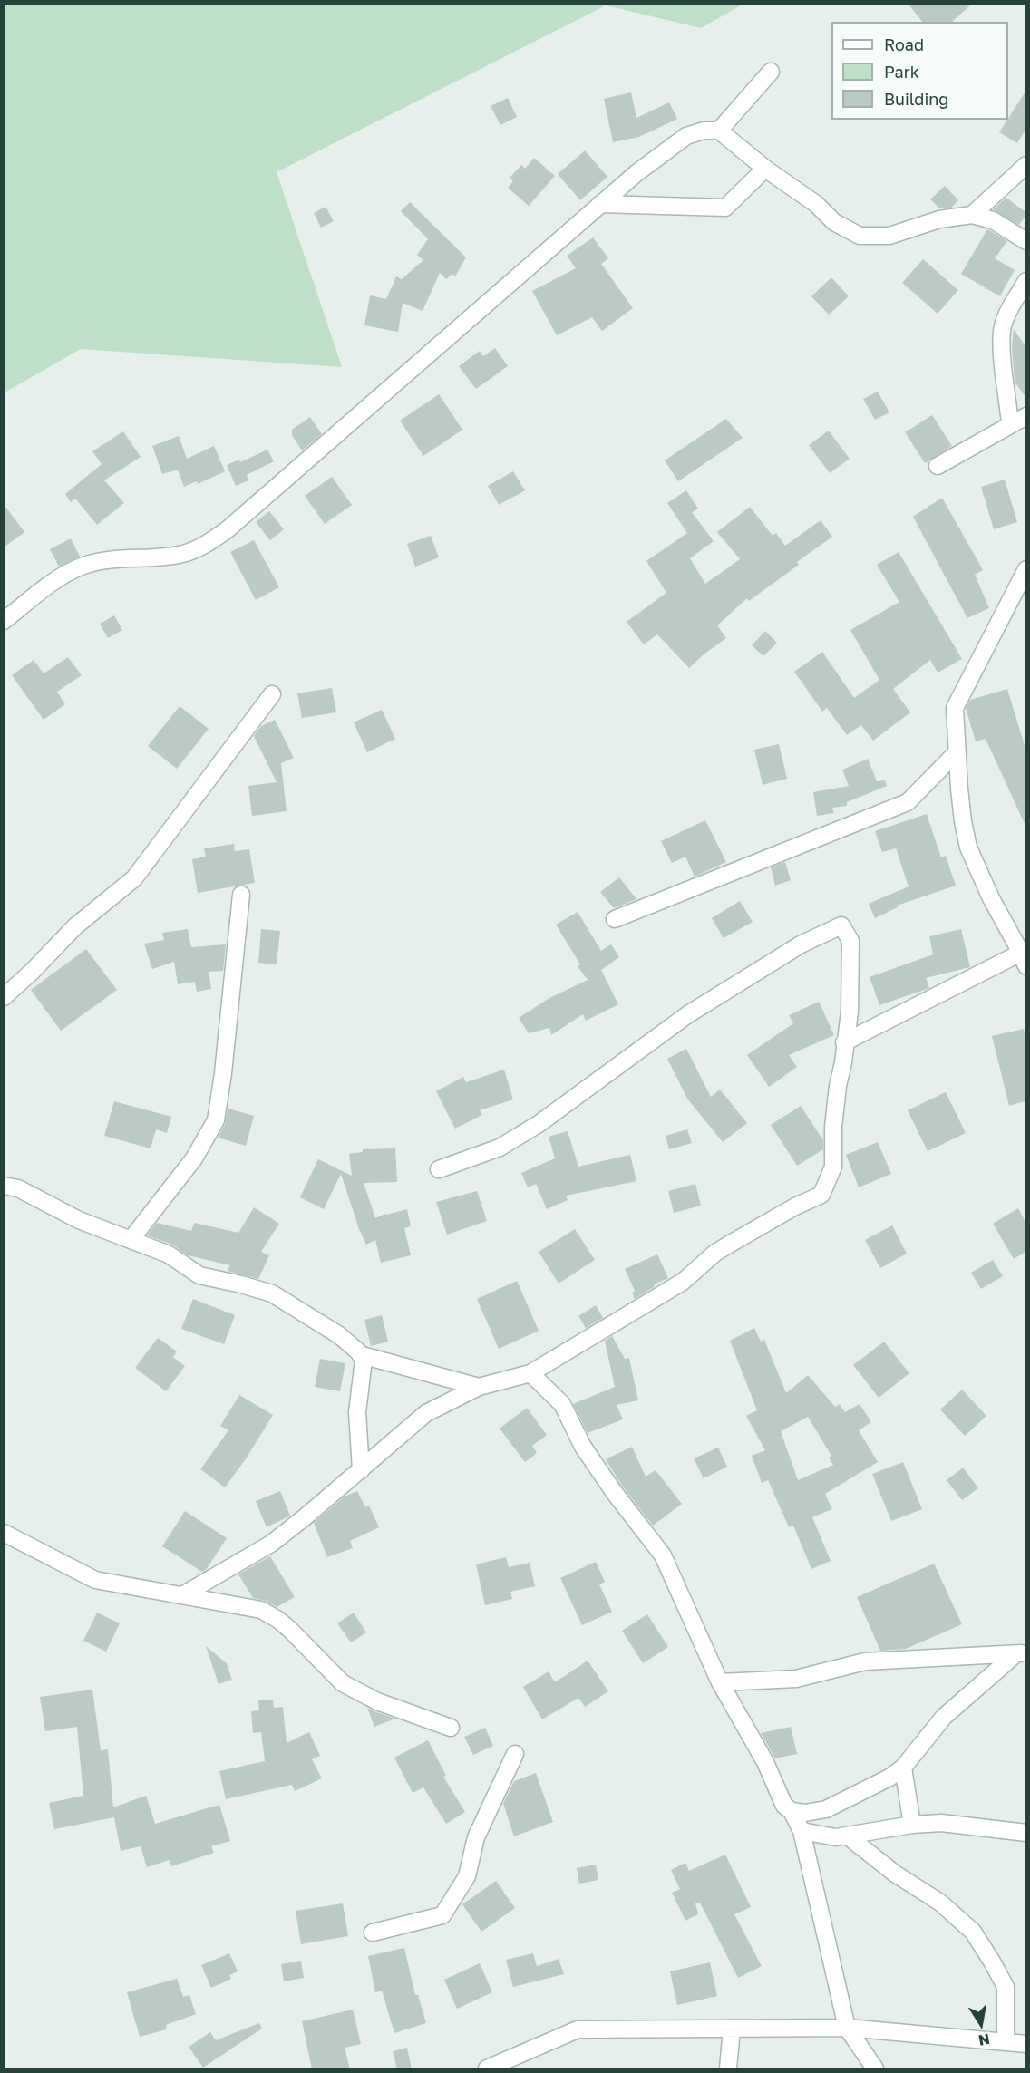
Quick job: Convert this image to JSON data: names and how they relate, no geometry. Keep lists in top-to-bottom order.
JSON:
{
  "legend": ["Road", "Park", "Building"],
  "north": "bottom"
}
